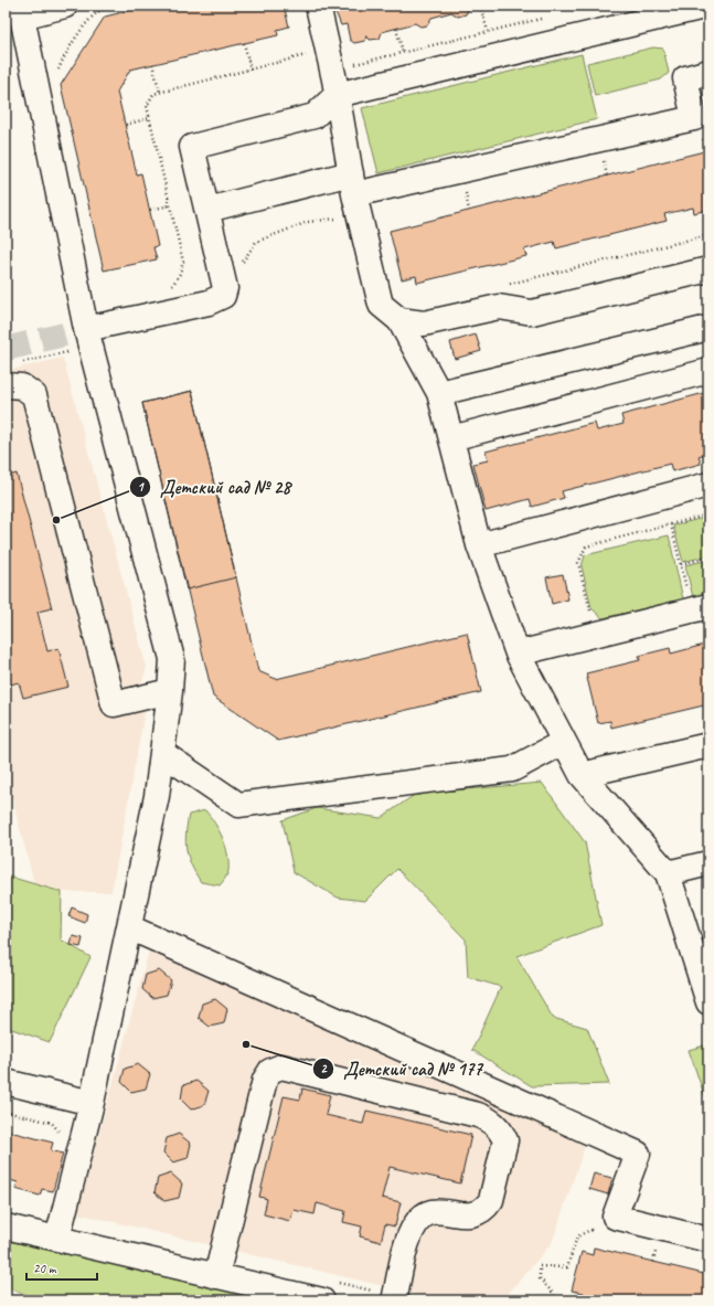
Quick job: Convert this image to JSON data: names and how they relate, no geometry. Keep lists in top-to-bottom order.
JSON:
{
  "places": ["Детский сад № 28", "Детский сад № 177"],
  "scale_bar": "20 m"
}
